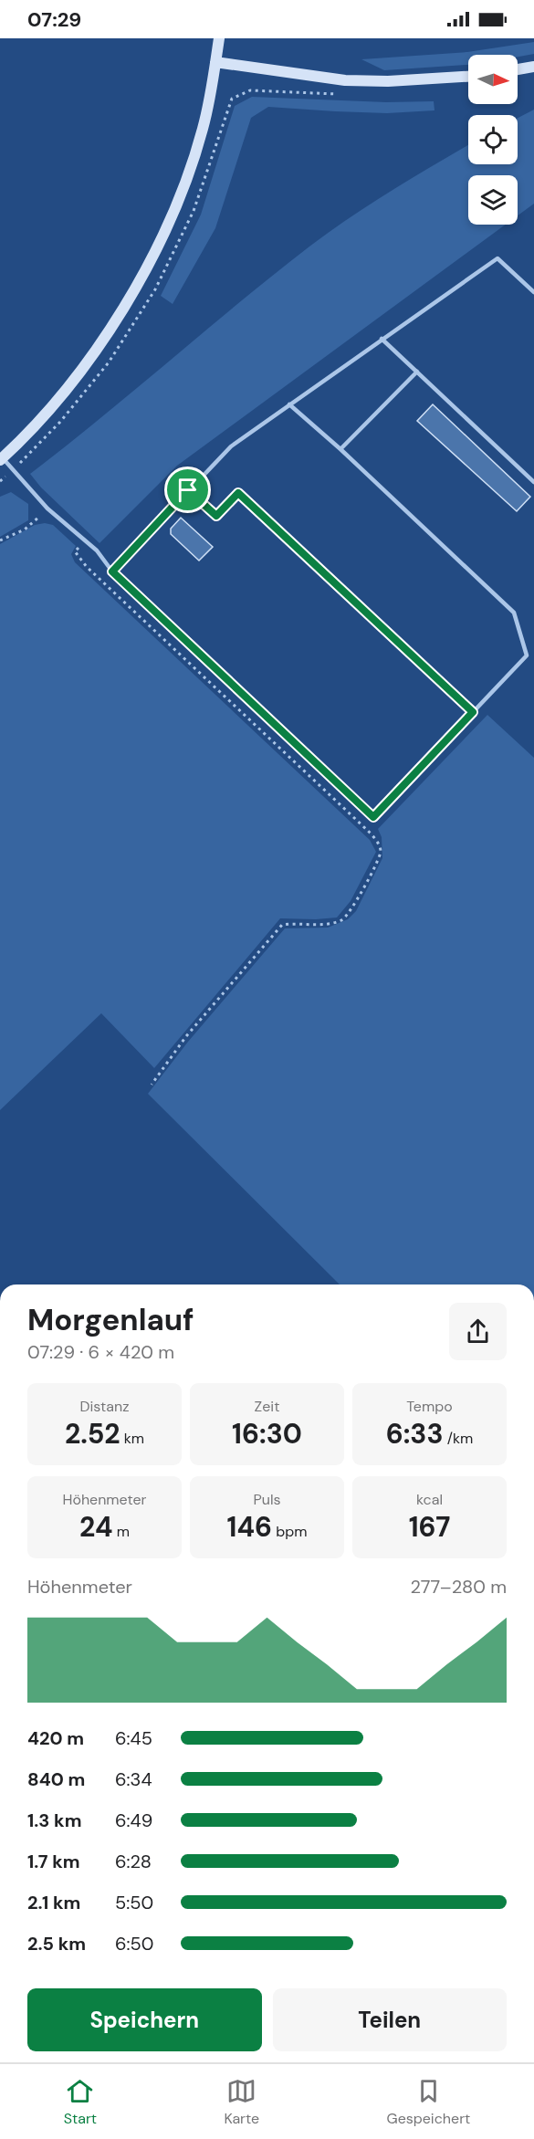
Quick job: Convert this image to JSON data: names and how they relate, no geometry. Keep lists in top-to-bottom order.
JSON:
{
  "north": "right",
  "page": {
    "status": "07:29",
    "heading": ["Morgenlauf", "07:29 · 6 × 420 m"],
    "stats": [
      ["Distanz", "2.52 km"],
      ["Zeit", "16:30"],
      ["Tempo", "6:33 /km"],
      ["Höhenmeter", "24 m"],
      ["Puls", "146 bpm"],
      ["kcal", "167"]
    ],
    "chart": ["Höhenmeter", "277–280 m"],
    "list": [
      {
        "name": "420 m",
        "note": "6:45"
      },
      {
        "name": "840 m",
        "note": "6:34"
      },
      {
        "name": "1.3 km",
        "note": "6:49"
      },
      {
        "name": "1.7 km",
        "note": "6:28"
      },
      {
        "name": "2.1 km",
        "note": "5:50"
      },
      {
        "name": "2.5 km",
        "note": "6:50"
      }
    ],
    "buttons": ["Speichern", "Teilen"],
    "tabs": ["Start", "Karte", "Gespeichert"]
  }
}
